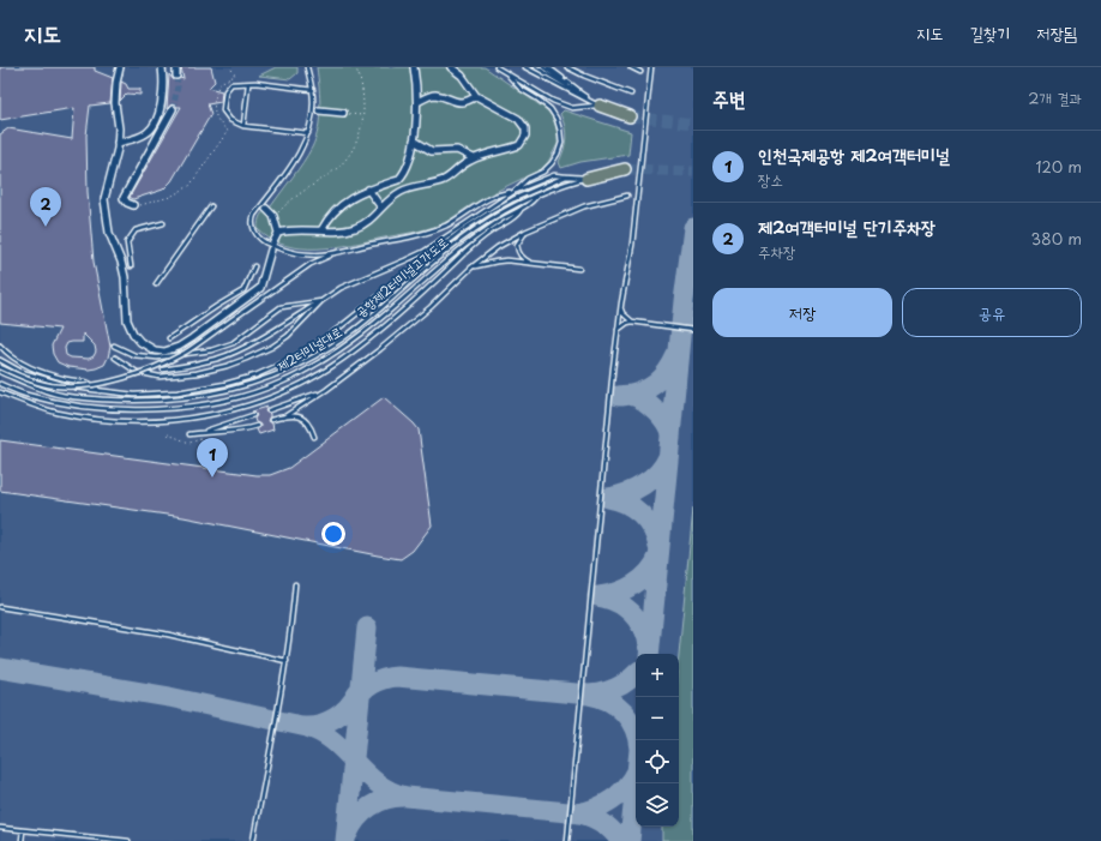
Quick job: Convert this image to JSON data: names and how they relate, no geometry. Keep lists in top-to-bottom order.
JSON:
{
  "streets": {
    "highway": ["제2터미널대로"],
    "lane": ["공항제2터미널고가도로"]
  },
  "crossings": [
    ["공항제2터미널고가도로", "제2터미널대로"]
  ],
  "page": {
    "header": "지도",
    "nav": ["지도", "길찾기", "저장됨"],
    "heading": ["주변", "2개 결과"],
    "list": [
      {
        "mark": "1",
        "name": "인천국제공항 제2여객터미널",
        "note": "장소",
        "value": "120 m"
      },
      {
        "mark": "2",
        "name": "제2여객터미널 단기주차장",
        "note": "주차장",
        "value": "380 m"
      }
    ],
    "pins": ["2", "1"],
    "buttons": ["저장", "공유"],
    "map_buttons": ["+", "−"]
  }
}
